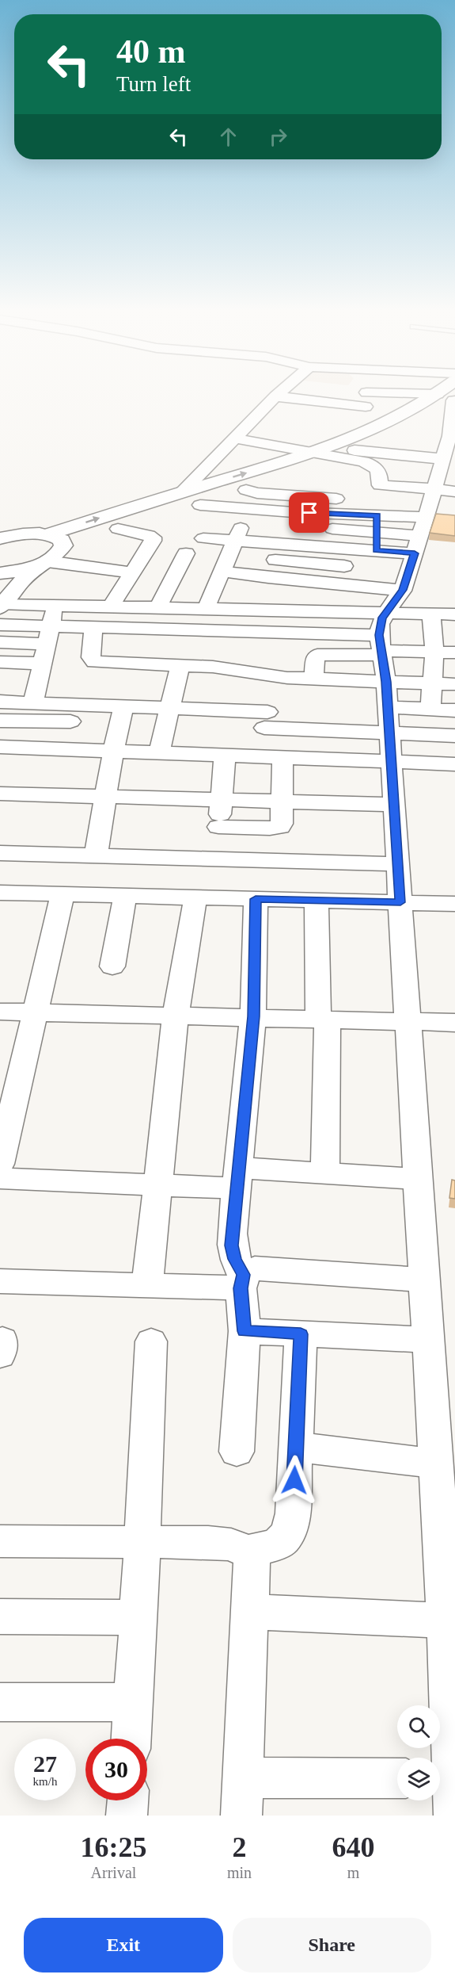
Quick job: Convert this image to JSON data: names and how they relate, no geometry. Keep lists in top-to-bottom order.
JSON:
{
  "page": {
    "turn": ["40 m", "Turn left"],
    "speed": "27 km/h",
    "limit": "30",
    "eta": [
      "16:25",
      "Arrival",
      "2",
      "min",
      "640",
      "m"
    ],
    "buttons": ["Exit", "Share"]
  }
}
